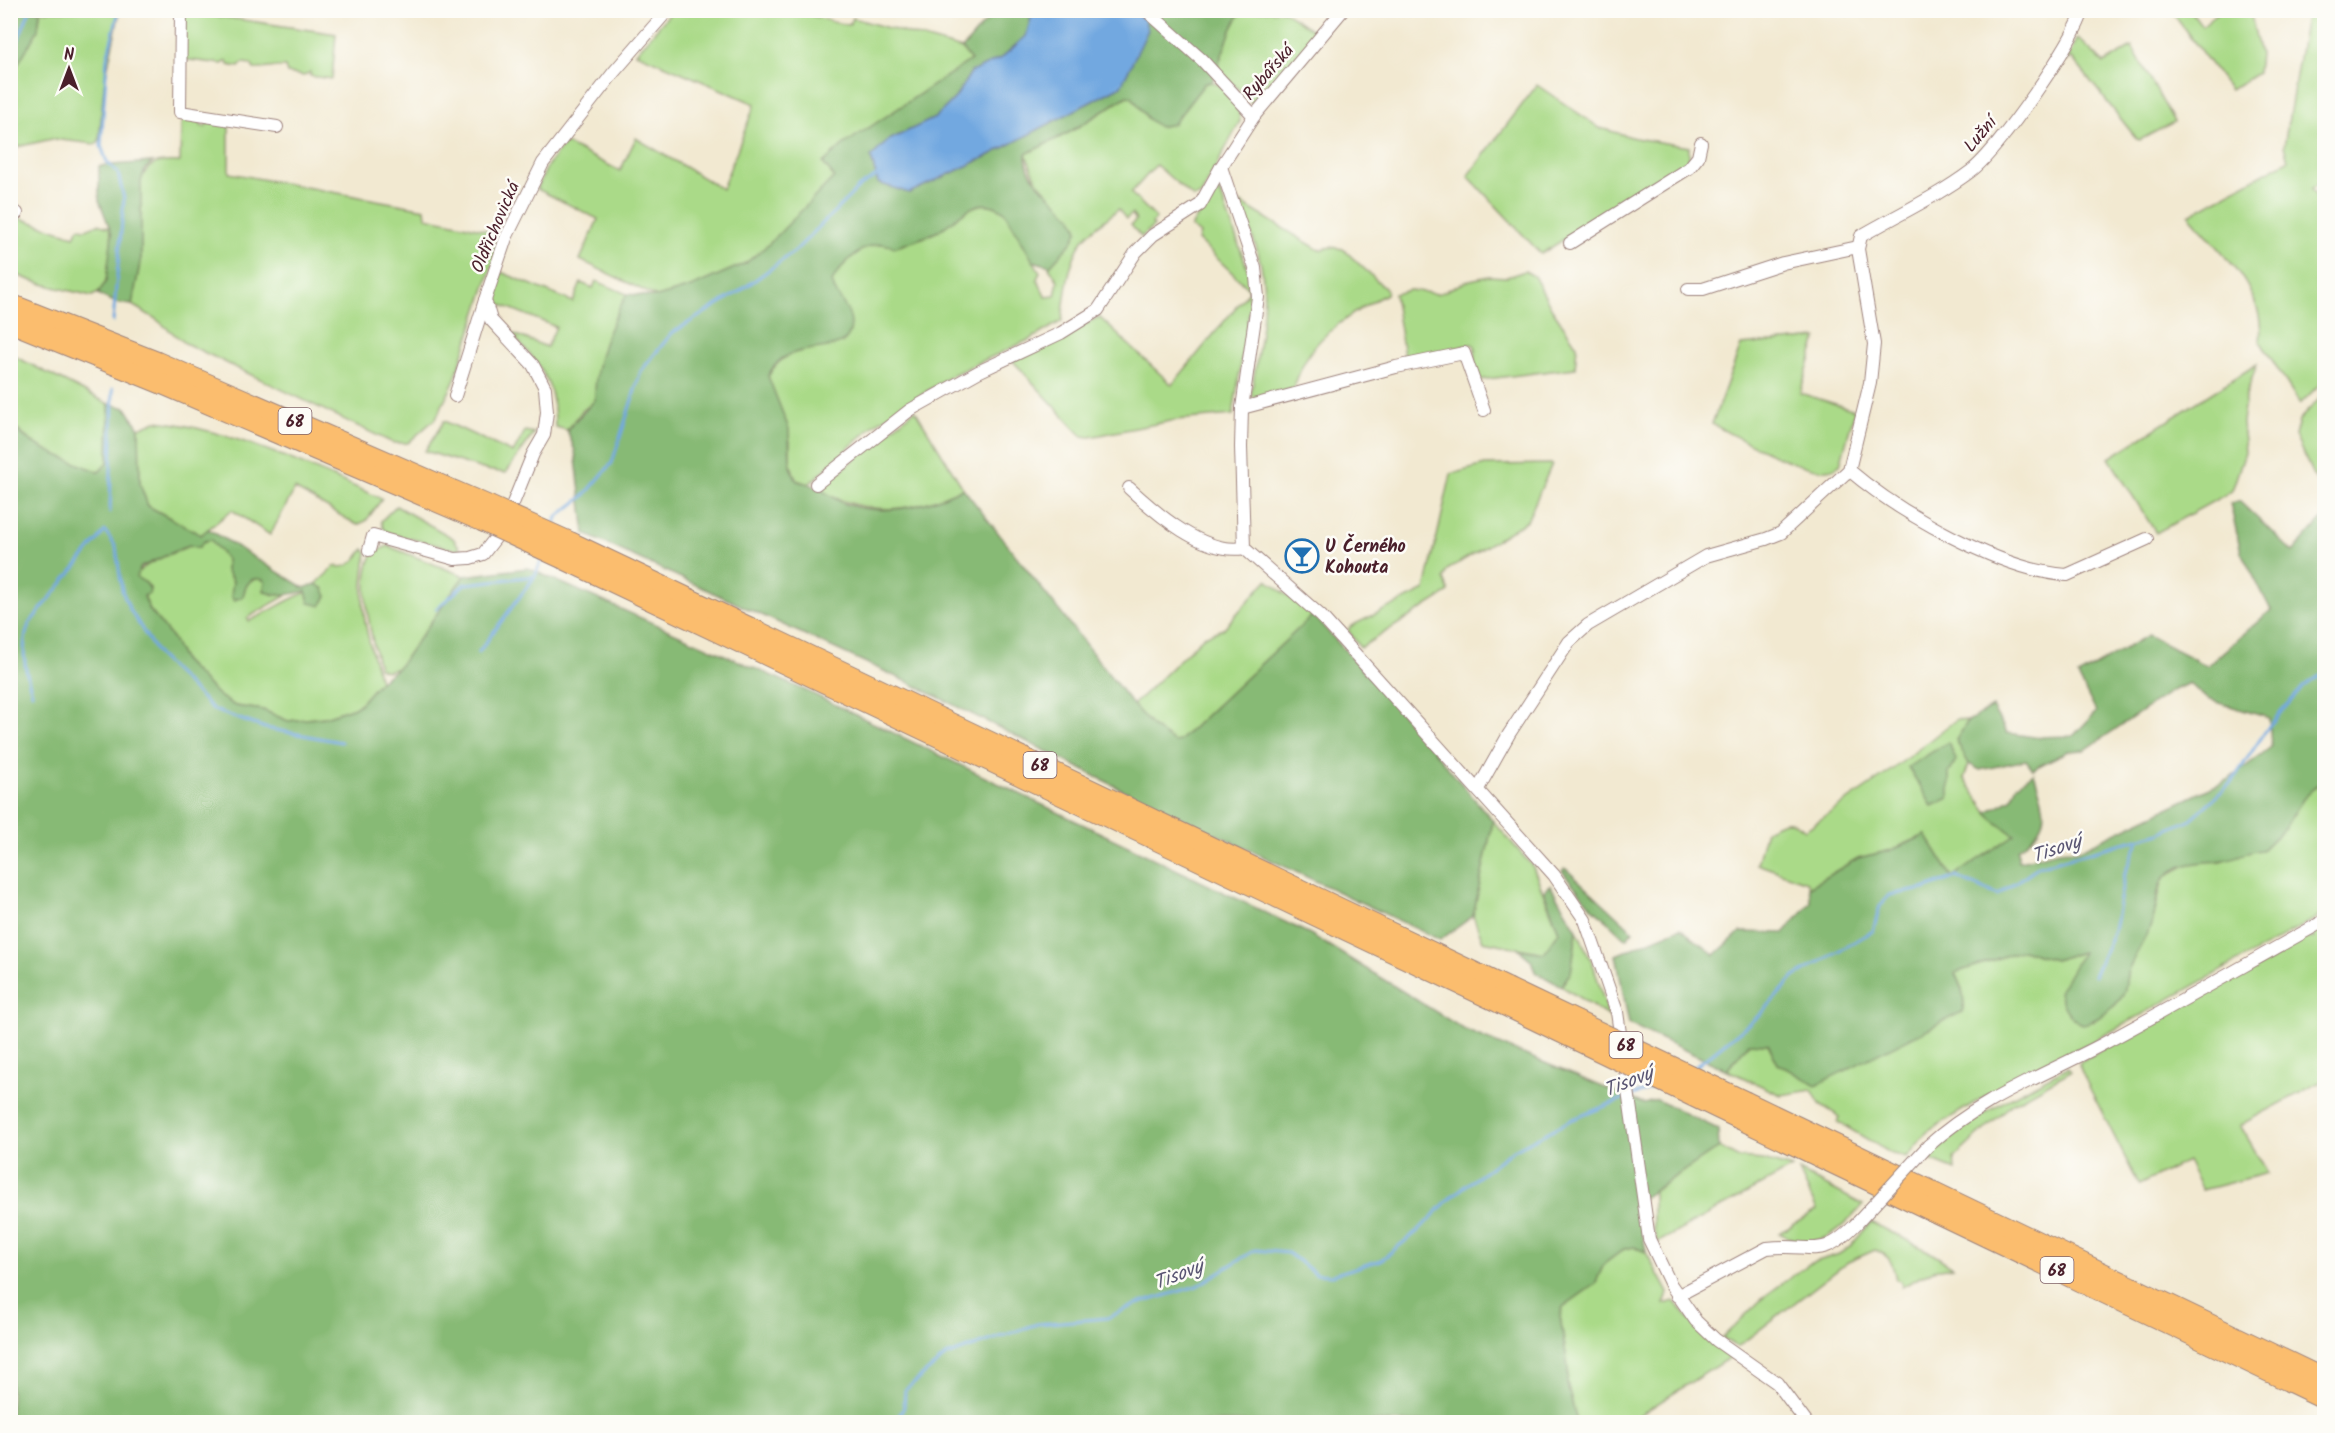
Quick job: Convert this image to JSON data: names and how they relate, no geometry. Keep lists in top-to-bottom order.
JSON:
{
  "streets": {
    "highway": ["68"],
    "street": ["Rybářská", "Lužní", "Oldřichovická"]
  },
  "water": ["Tisový"],
  "places": {
    "bar": ["U Černého Kohouta"]
  },
  "north": "top"
}
